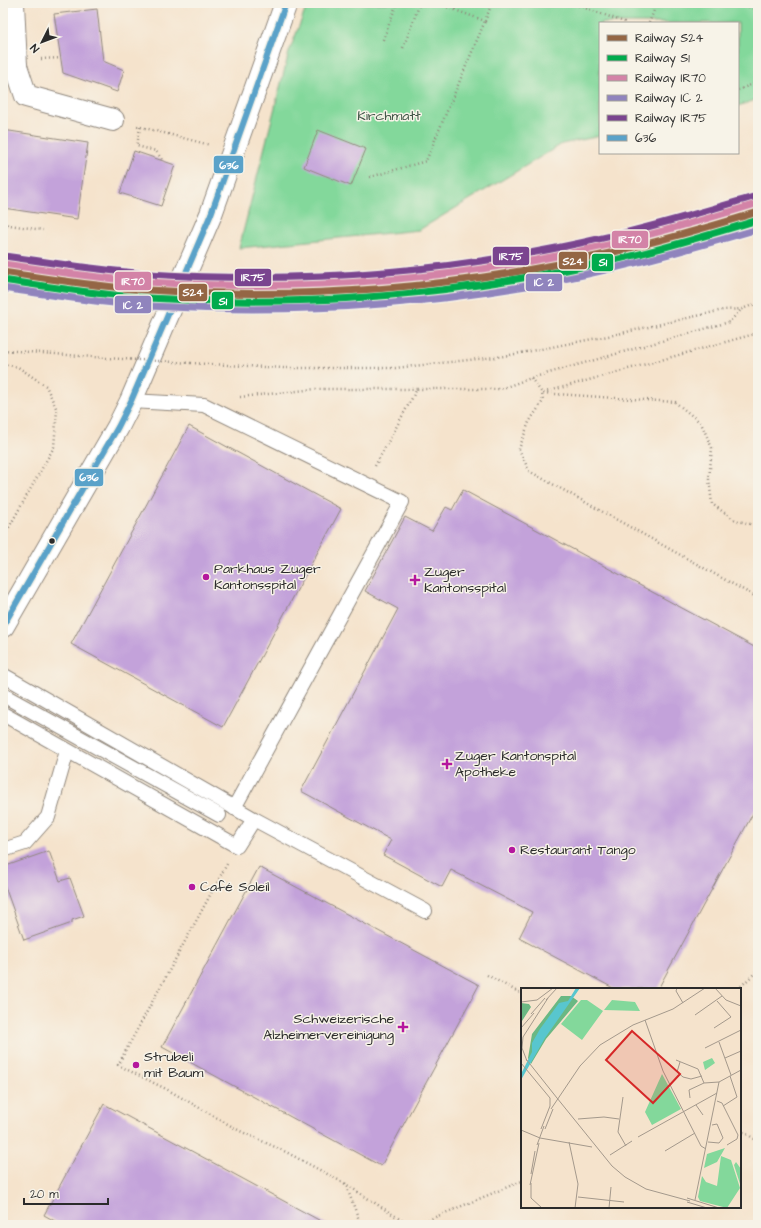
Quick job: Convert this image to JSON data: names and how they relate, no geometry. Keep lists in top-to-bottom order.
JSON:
{
  "parks": ["Kirchmatt"],
  "places": {
    "other": [
      "Parkhaus Zuger Kantonsspital",
      "Restaurant Tango",
      "Café Soleil",
      "Strubeli mit Baum"
    ],
    "health": ["Zuger Kantonsspital", "Zuger Kantonspital Apotheke", "Schweizerische Alzheimervereinigung"]
  },
  "lines": [
    "transit line 636",
    "rail line IR75",
    "rail line IR70",
    "rail line S24",
    "rail line S1"
  ],
  "legend": [
    "Railway S24",
    "Railway S1",
    "Railway IR70",
    "Railway IC 2",
    "Railway IR75",
    "636"
  ],
  "scale_bar": "20 m",
  "north": "bottom left"
}
